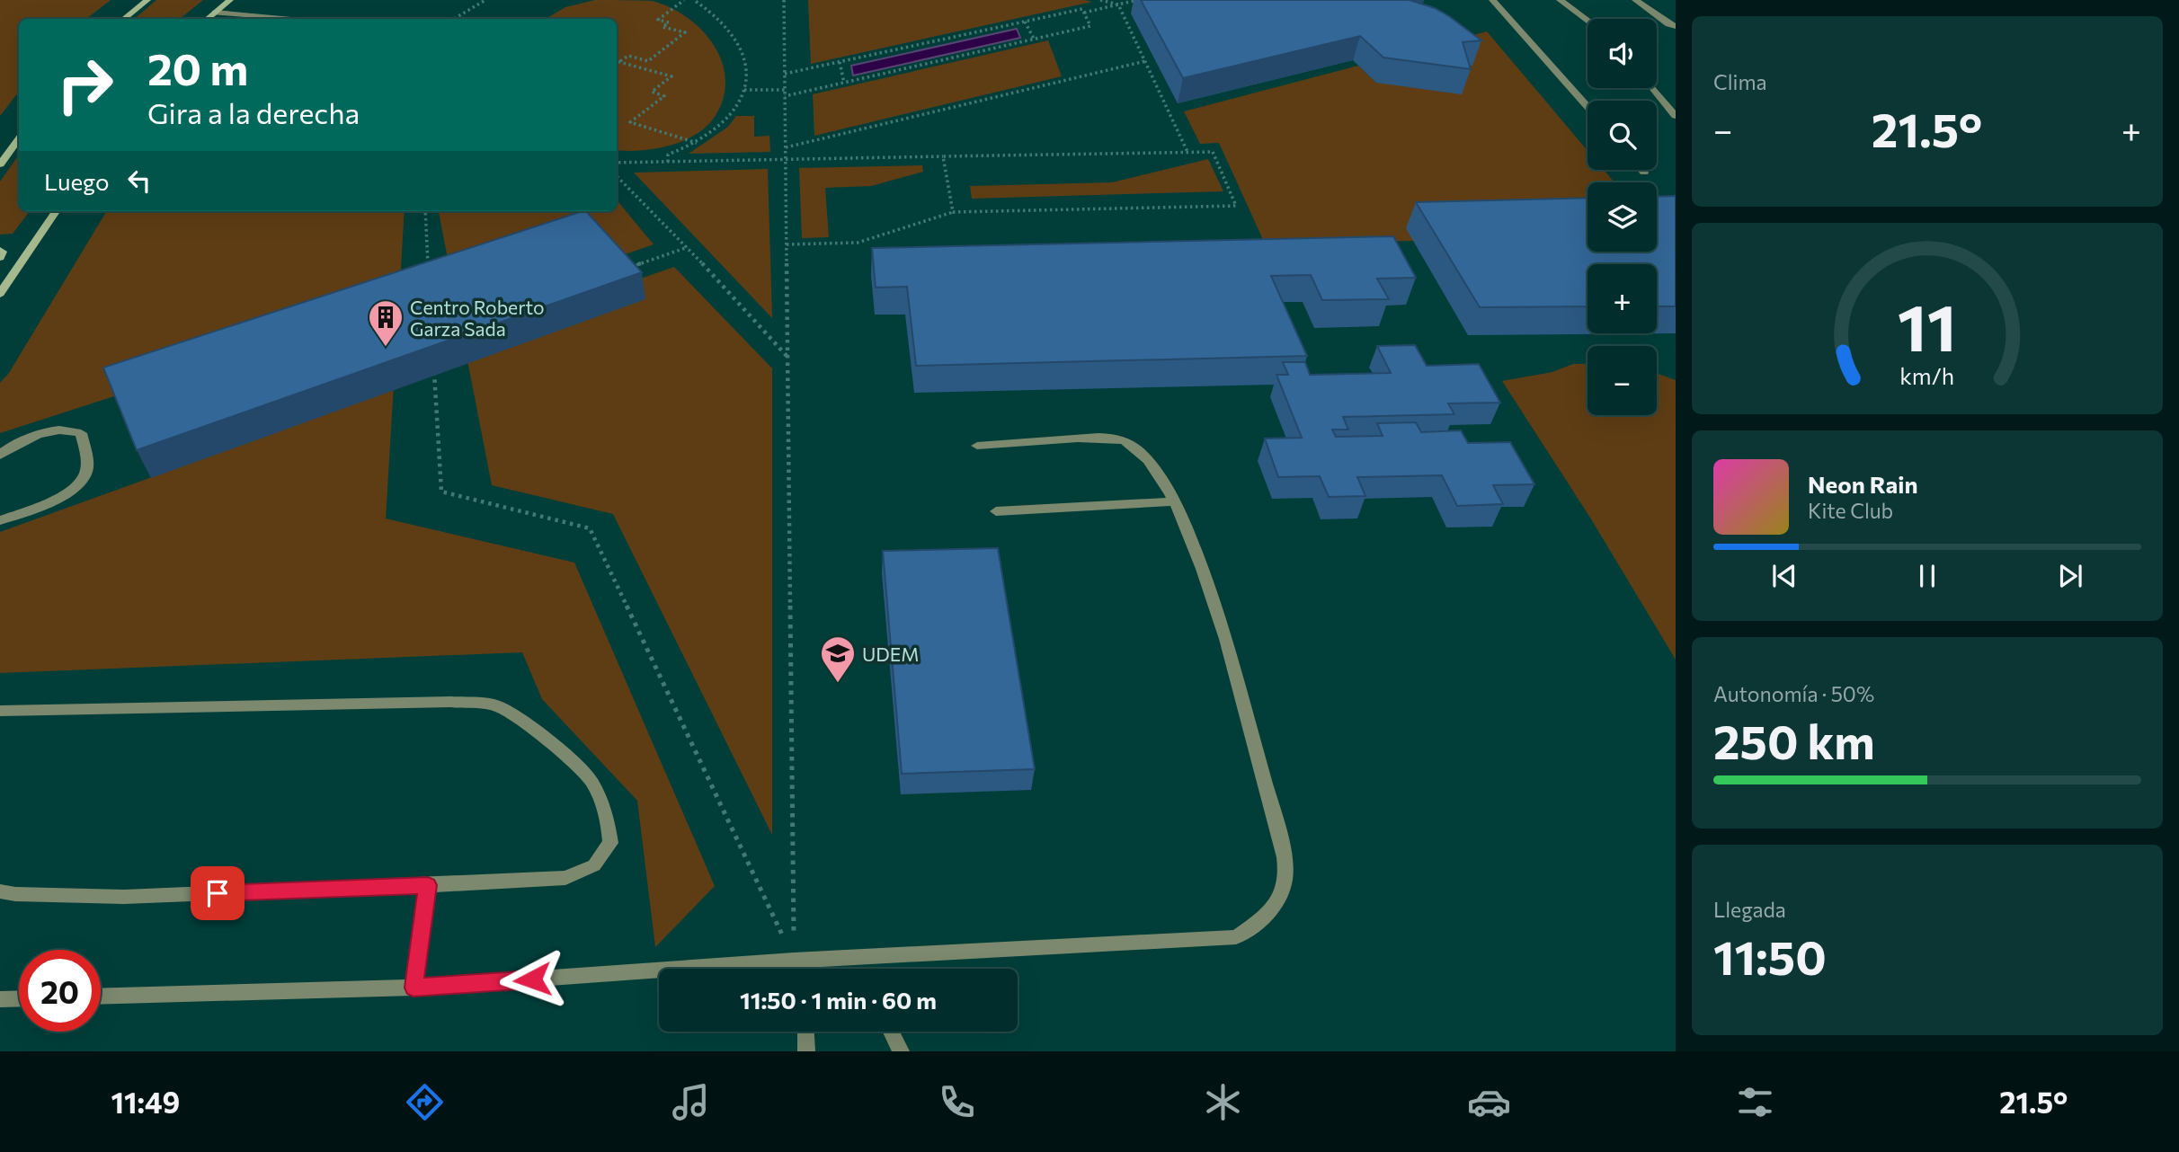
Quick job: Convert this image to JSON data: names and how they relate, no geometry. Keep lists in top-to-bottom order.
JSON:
{
  "places": {
    "building": ["Centro Roberto Garza Sada"],
    "school or university": ["UDEM"]
  },
  "page": {
    "tile": [
      "Clima",
      ["Autonomía · 50%", "250 km"],
      ["Llegada", "11:50"]
    ],
    "map_buttons": ["+", "−"],
    "turn": ["20 m", "Gira a la derecha"],
    "heat": ["−", "21.5°", "+"],
    "then": "Luego",
    "song": ["Neon Rain", "Kite Club"],
    "limit": "20",
    "trip": "11:50 · 1 min · 60 m",
    "tabs": ["11:49", "21.5°"],
    "gauge": ["11", "km/h"]
  }
}
